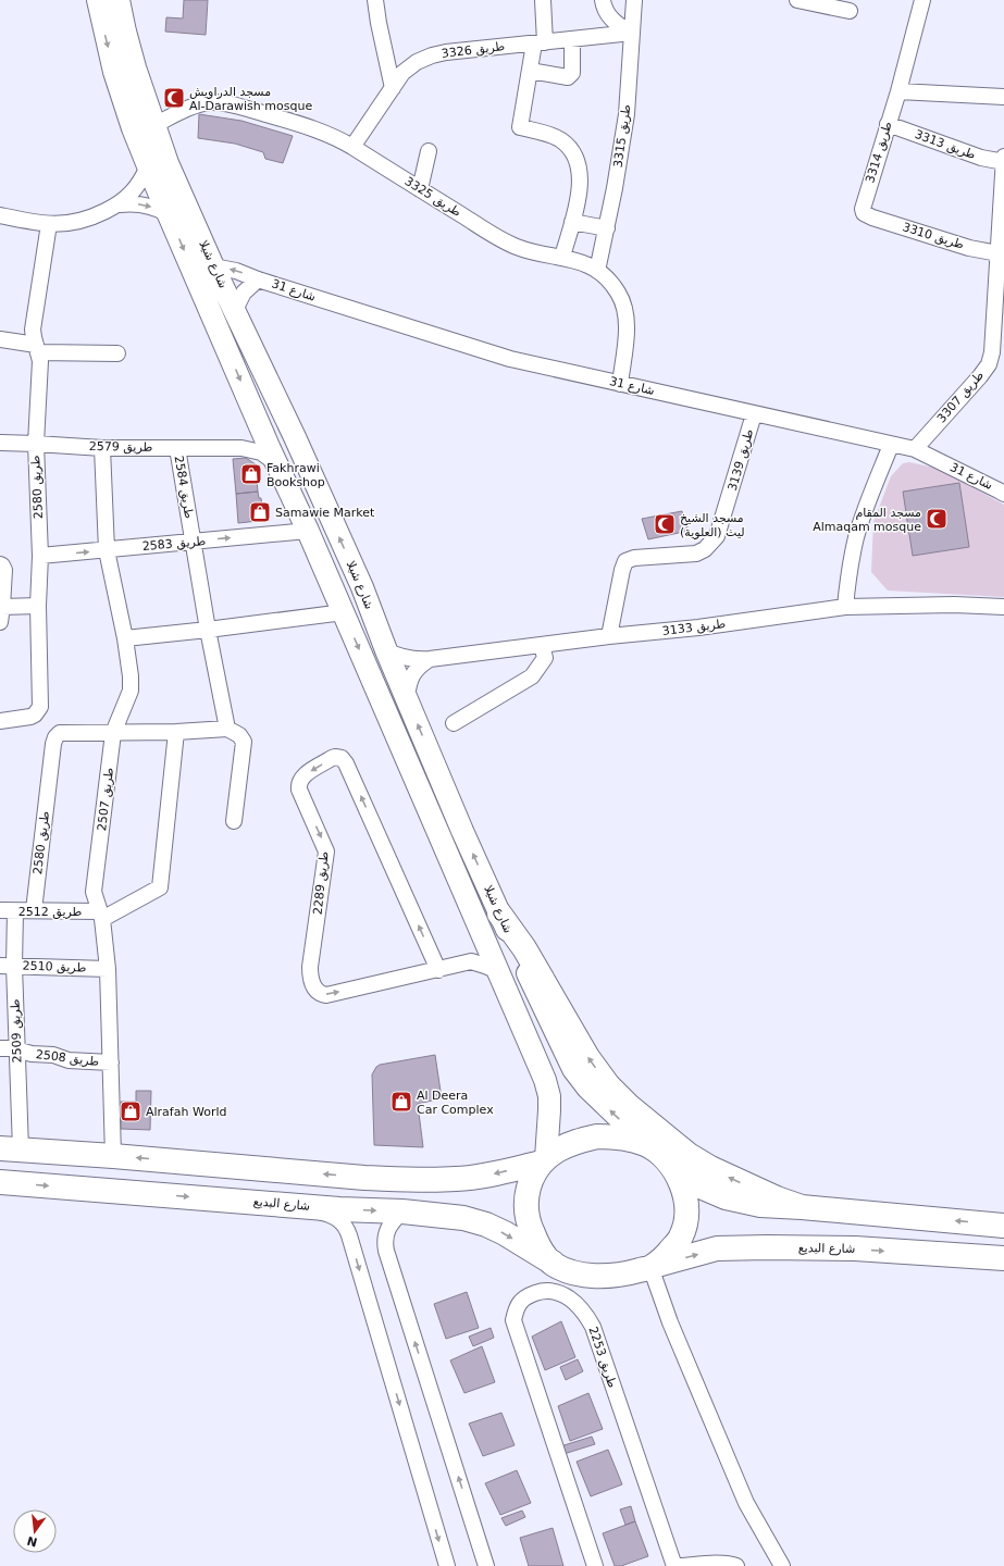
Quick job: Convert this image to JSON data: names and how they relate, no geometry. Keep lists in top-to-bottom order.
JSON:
{
  "streets": {
    "main road": ["شارع شيلا", "شارع البديع"],
    "street": [
      "طريق 3326",
      "طريق 3315",
      "طريق 3313",
      "طريق 3314",
      "طريق 3325",
      "طريق 3310",
      "شارع 31",
      "طريق 3307",
      "طريق 2579",
      "طريق 3139",
      "طريق 2580",
      "طريق 2584",
      "طريق 2583",
      "طريق 3133",
      "طريق 2507",
      "طريق 2289",
      "طريق 2512",
      "طريق 2510",
      "طريق 2509",
      "طريق 2508",
      "طريق 2253"
    ]
  },
  "crossings": [
    ["طريق 3326", "طريق 3315"],
    ["طريق 3326", "طريق 3325"],
    ["طريق 3315", "طريق 3325"],
    ["طريق 3313", "طريق 3314"],
    ["طريق 3313", "طريق 3307"],
    ["طريق 3314", "طريق 3310"],
    ["طريق 3325", "شارع شيلا"],
    ["طريق 3325", "شارع 31"],
    ["طريق 3310", "طريق 3307"],
    ["شارع شيلا", "شارع 31"],
    ["شارع شيلا", "طريق 2579"],
    ["شارع شيلا", "طريق 2583"],
    ["شارع شيلا", "طريق 3133"],
    ["شارع شيلا", "شارع البديع"],
    ["شارع 31", "طريق 3307"],
    ["شارع 31", "طريق 3139"],
    ["طريق 2579", "طريق 2580"],
    ["طريق 2579", "طريق 2584"],
    ["طريق 2579", "طريق 2507"],
    ["طريق 3139", "طريق 3133"],
    ["طريق 2580", "طريق 2583"],
    ["طريق 2580", "طريق 2507"],
    ["طريق 2580", "طريق 2512"],
    ["طريق 2584", "طريق 2583"],
    ["طريق 2583", "طريق 2507"],
    ["طريق 2507", "طريق 2512"],
    ["طريق 2507", "طريق 2510"],
    ["طريق 2507", "طريق 2508"],
    ["طريق 2512", "طريق 2509"],
    ["طريق 2510", "طريق 2509"],
    ["طريق 2509", "طريق 2508"]
  ],
  "places": {
    "mosque": ["مسجد الدراويش Al-Darawish mosque", "مسجد المقام Almaqam mosque", "مسجد الشيخ ليث (العلوية)"],
    "shop": [
      "Fakhrawi Bookshop",
      "Samawie Market",
      "Al Deera Car Complex",
      "Alrafah World"
    ]
  },
  "north": "bottom"
}
